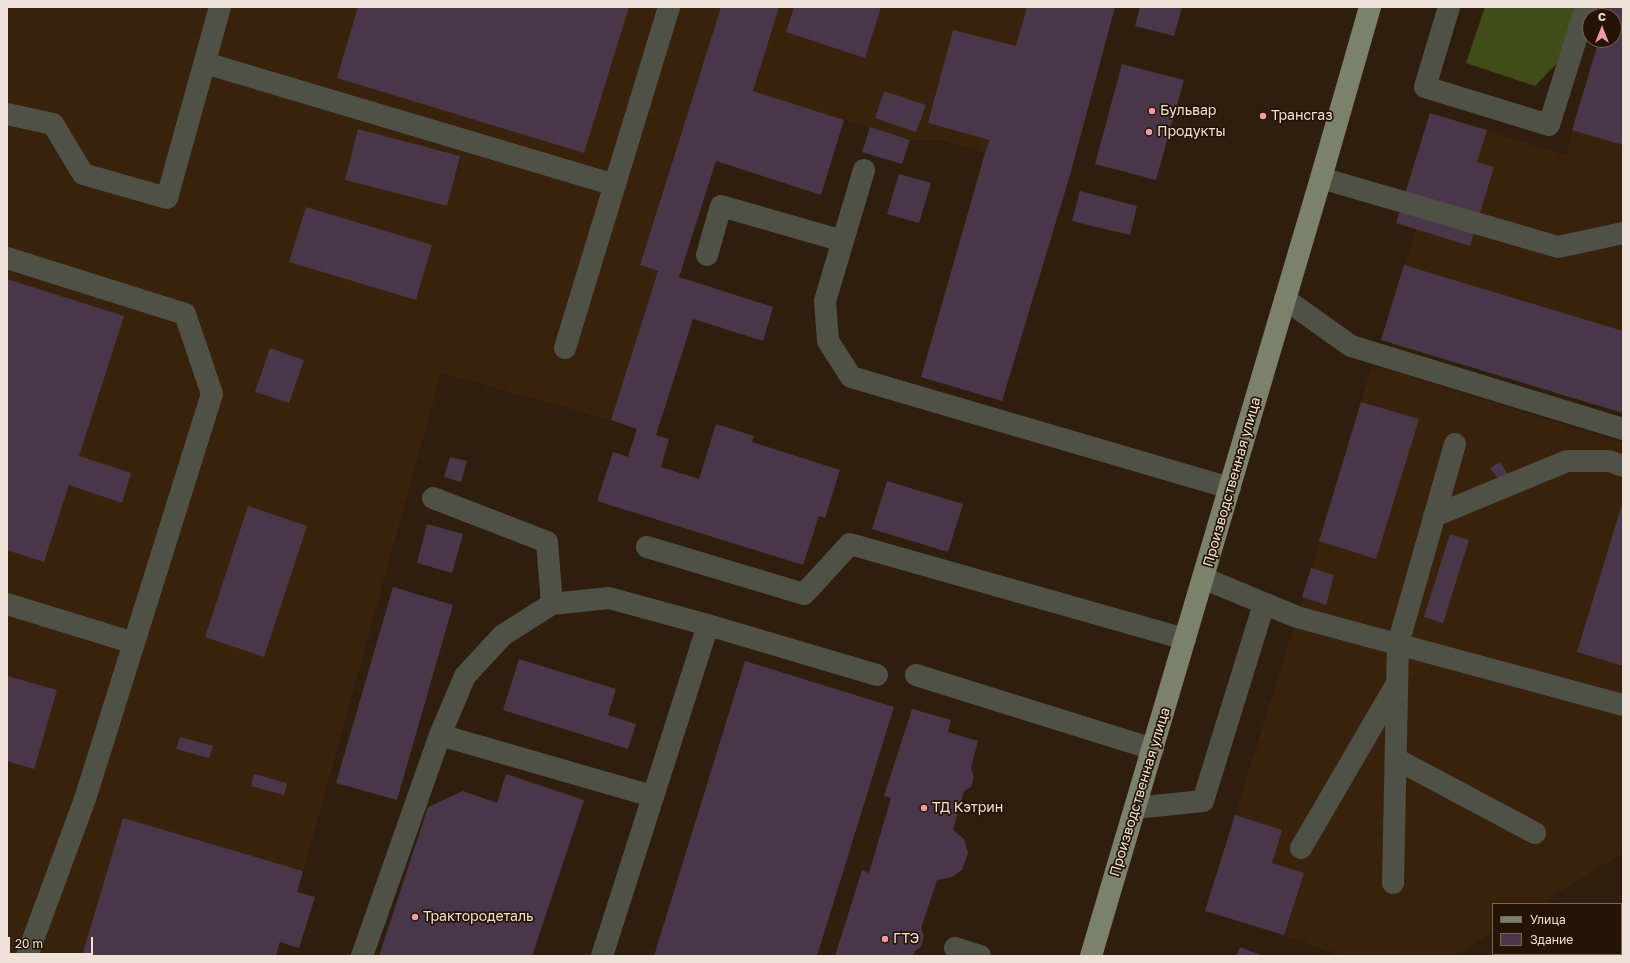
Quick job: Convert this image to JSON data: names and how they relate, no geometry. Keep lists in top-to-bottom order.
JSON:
{
  "streets": {
    "main road": ["Производственная улица"]
  },
  "places": [
    "Бульвар",
    "Трансгаз",
    "Продукты",
    "ТД Кэтрин",
    "Трактородеталь",
    "ГТЭ"
  ],
  "legend": ["Улица", "Здание"],
  "scale_bar": "20 m",
  "north": "top"
}
